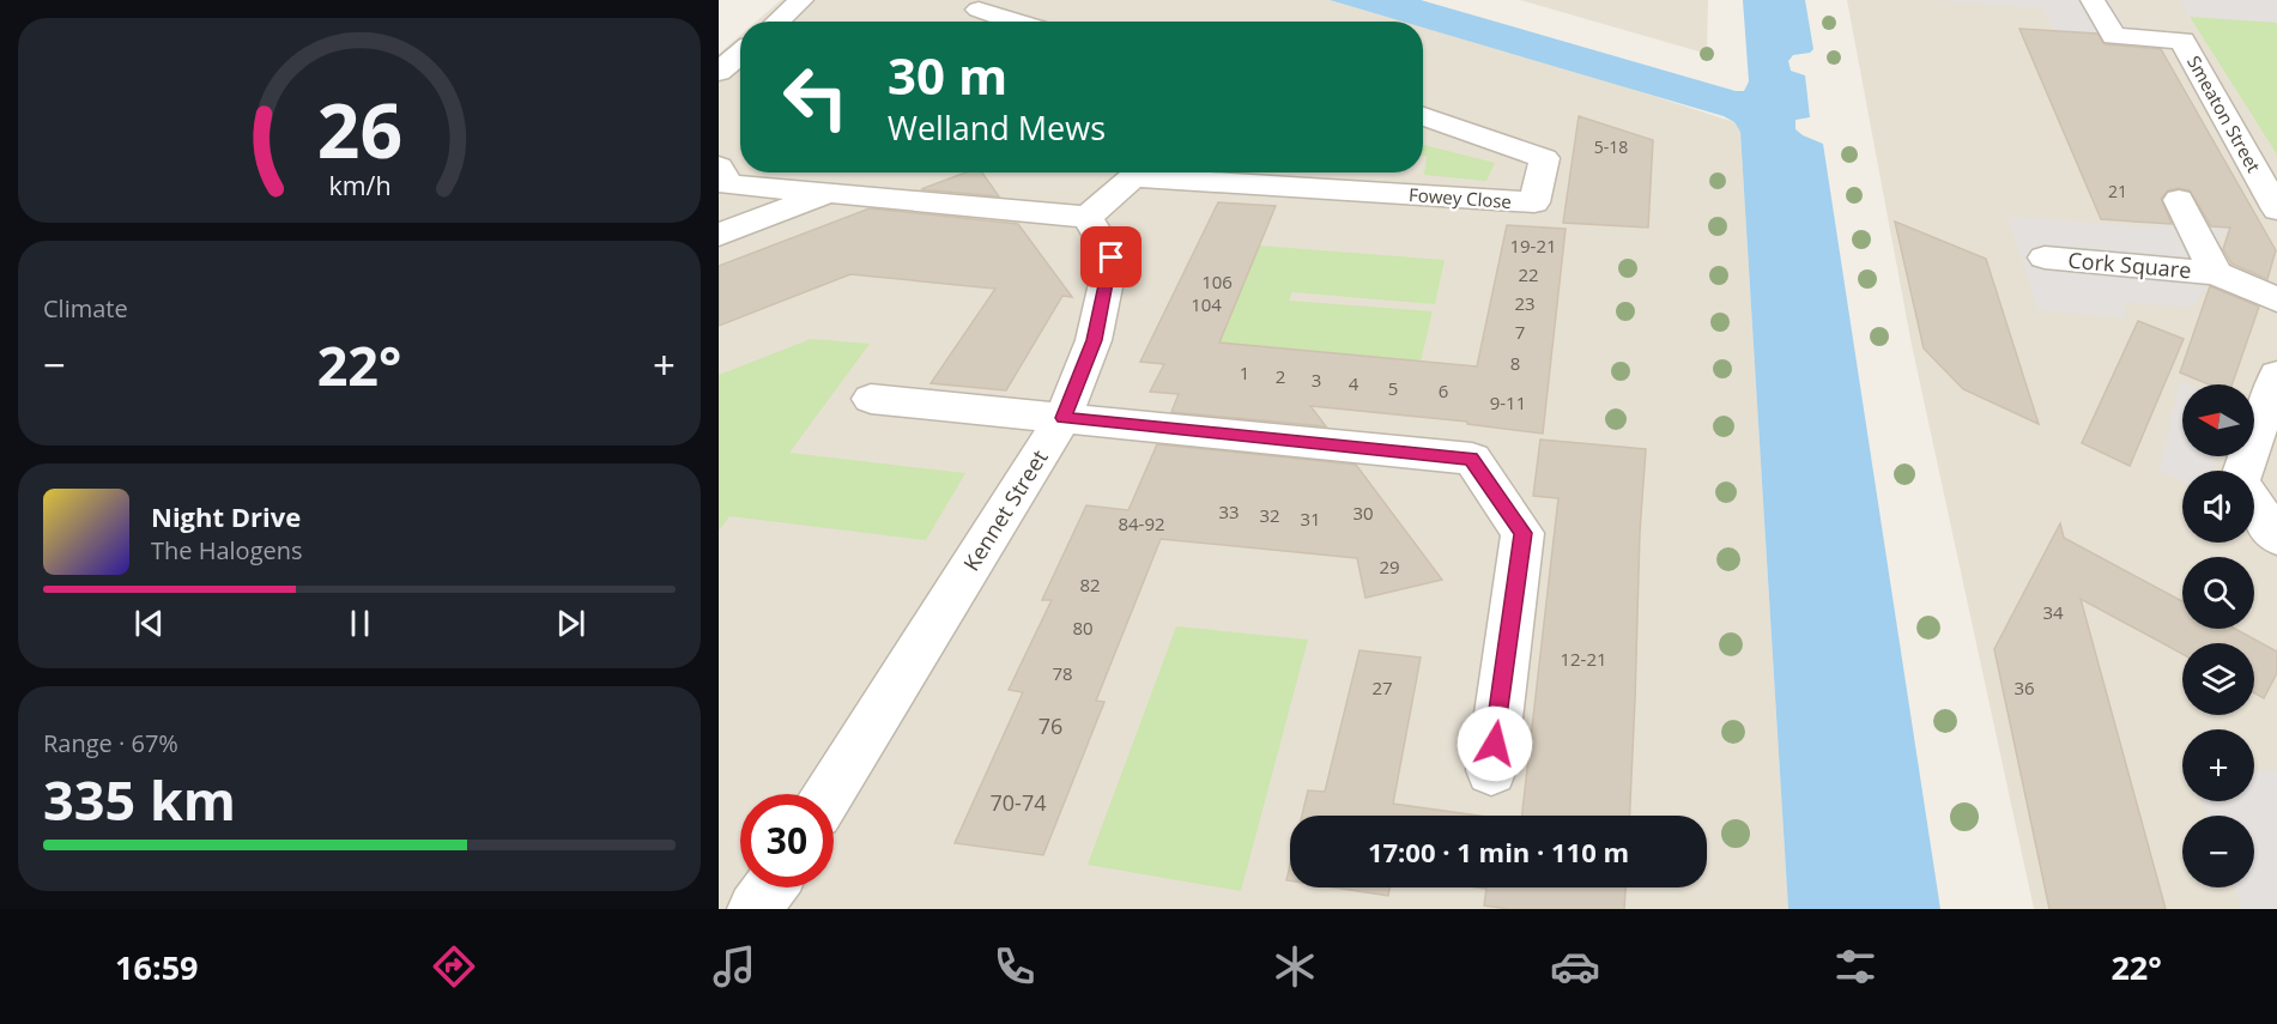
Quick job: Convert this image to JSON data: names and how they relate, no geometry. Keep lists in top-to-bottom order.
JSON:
{
  "streets": {
    "street": [
      "Smeaton Street",
      "Fowey Close",
      "Cork Square",
      "Kennet Street"
    ]
  },
  "house_numbers": [
    "5-18",
    "21",
    "19-21",
    "22",
    "106",
    "23",
    "104",
    "7",
    "8",
    "1",
    "2",
    "3",
    "4",
    "5",
    "6",
    "9-11",
    "33",
    "30",
    "32",
    "31",
    "84-92",
    "29",
    "82",
    "34",
    "80",
    "12-21",
    "78",
    "27",
    "36",
    "76",
    "70-74"
  ],
  "north": "left",
  "page": {
    "turn": ["30 m", "Welland Mews"],
    "tile": [
      "Climate",
      ["Range · 67%", "335 km"]
    ],
    "heat": ["−", "22°", "+"],
    "map_buttons": ["+", "−"],
    "song": ["Night Drive", "The Halogens"],
    "limit": "30",
    "trip": "17:00 · 1 min · 110 m",
    "tabs": ["16:59", "22°"],
    "gauge": ["26", "km/h"]
  }
}
